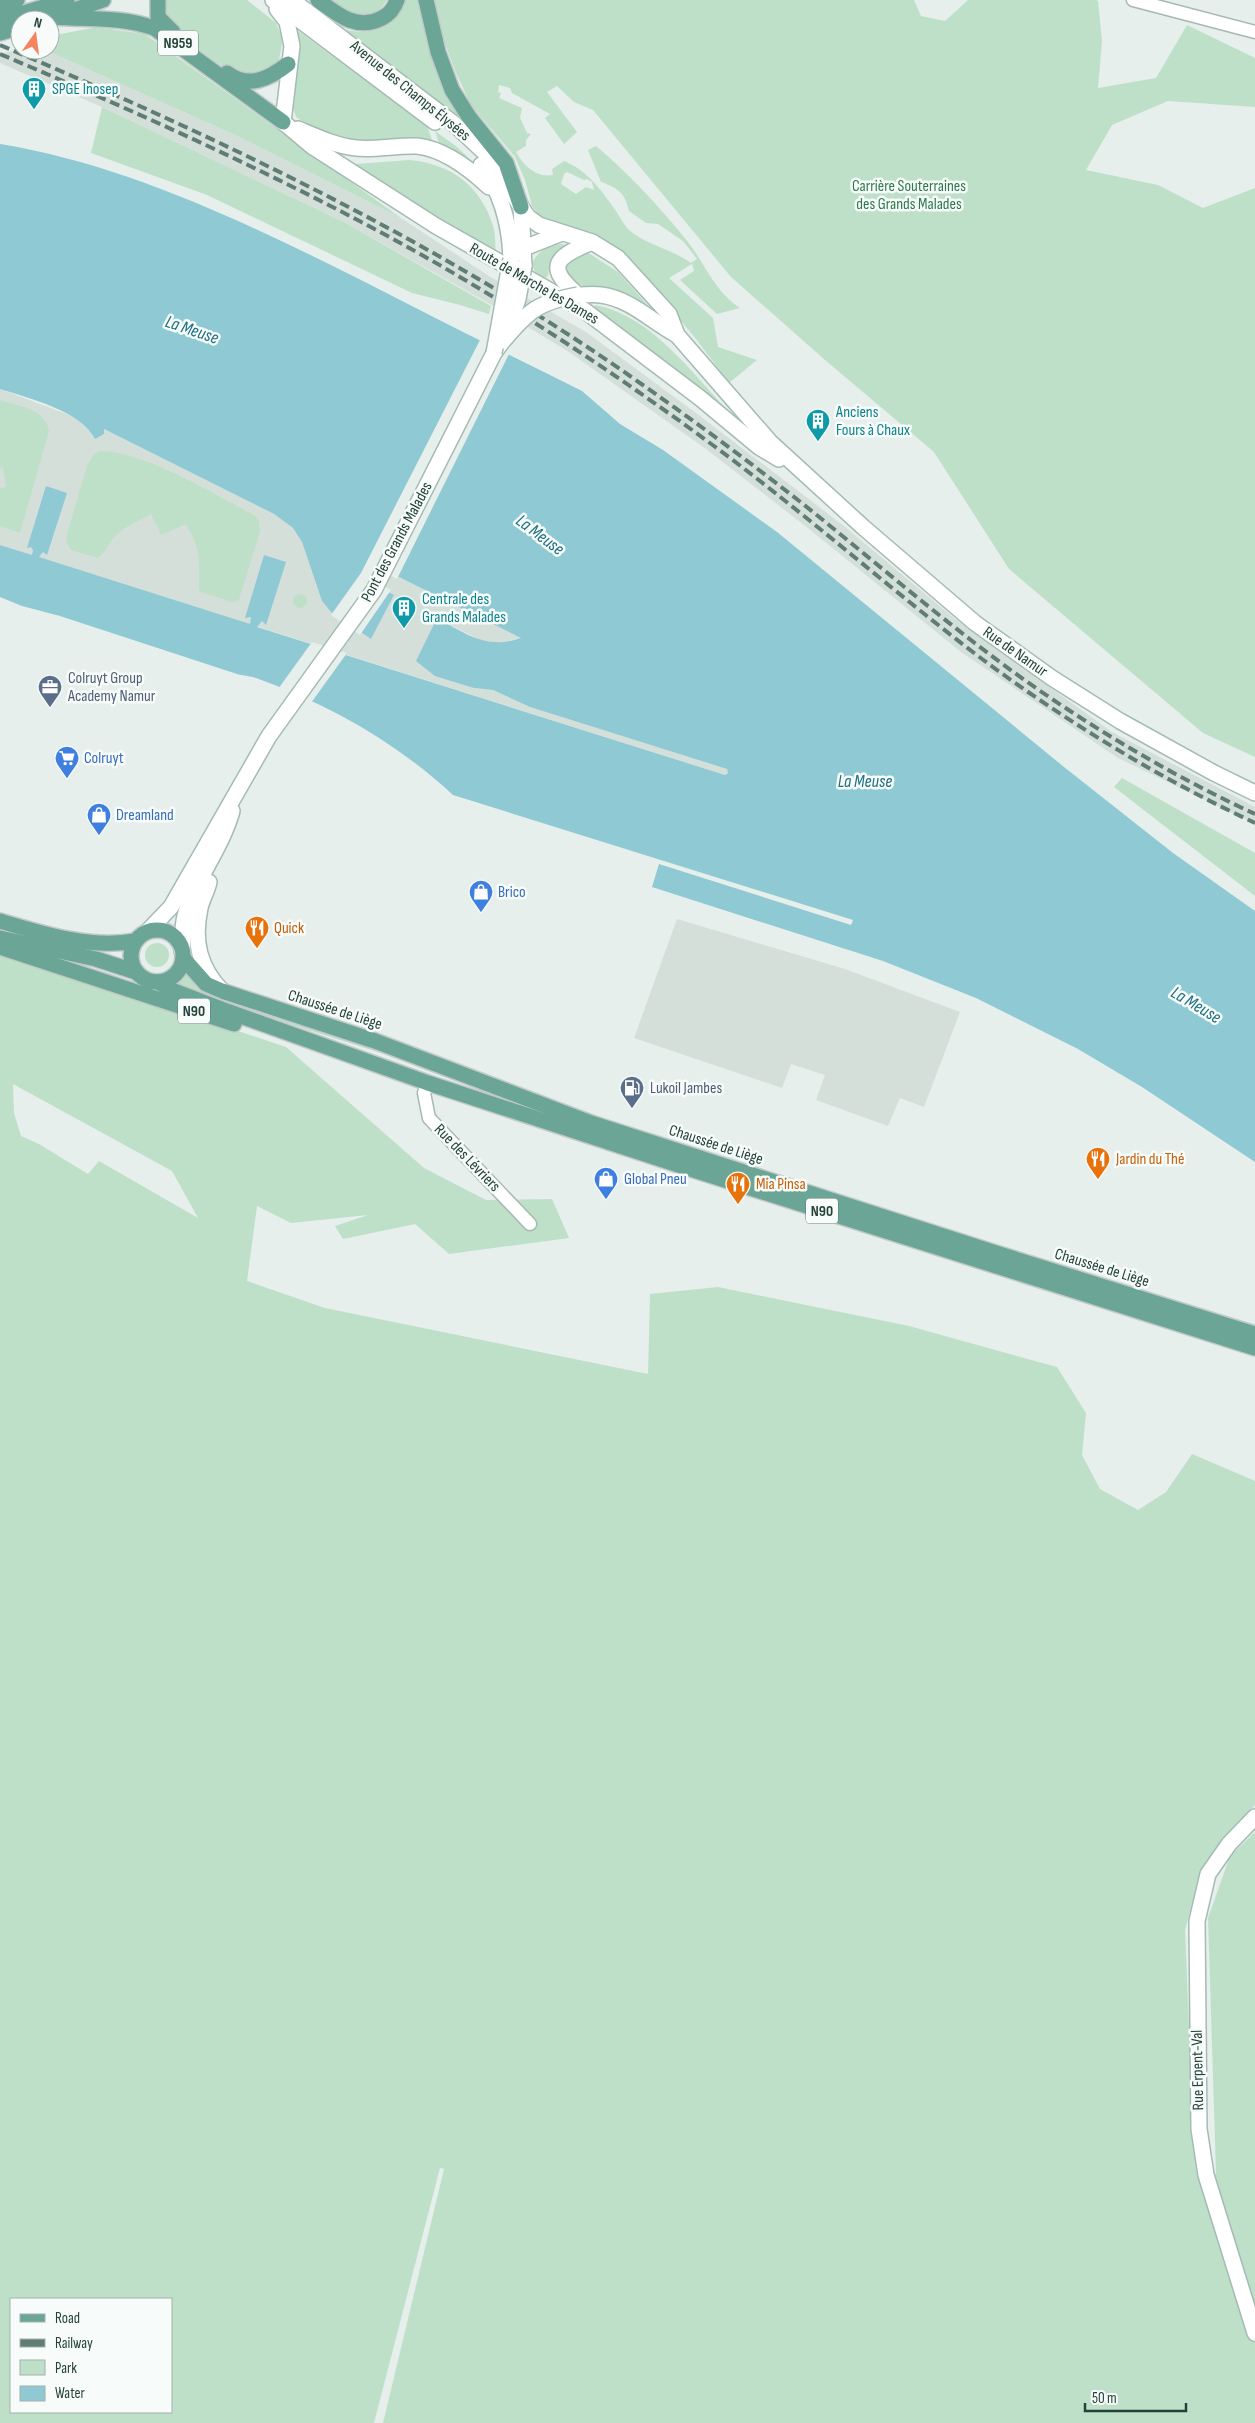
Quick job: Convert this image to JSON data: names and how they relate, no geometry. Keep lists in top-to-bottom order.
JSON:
{
  "streets": {
    "main road": [
      "N959",
      "Avenue des Champs Élysées",
      "Route de Marche les Dames",
      "Pont des Grands Malades",
      "Rue de Namur",
      "Chaussée de Liège",
      "N90",
      "Rue Erpent-Val"
    ],
    "street": ["Rue des Lévriers"]
  },
  "crossings": [
    ["N959", "Avenue des Champs Élysées"],
    ["N959", "Route de Marche les Dames"],
    ["N959", "Pont des Grands Malades"],
    ["N959", "Rue de Namur"],
    ["Avenue des Champs Élysées", "Pont des Grands Malades"],
    ["Route de Marche les Dames", "Rue de Namur"],
    ["Chaussée de Liège", "N90"],
    ["Chaussée de Liège", "Rue des Lévriers"]
  ],
  "water": ["La Meuse"],
  "parks": ["Carrière Souterraines des Grands Malades"],
  "places": {
    "building": ["SPGE Inosep", "Anciens Fours à Chaux", "Centrale des Grands Malades"],
    "office": ["Colruyt Group Academy Namur"],
    "supermarket": ["Colruyt"],
    "shop": ["Dreamland", "Brico", "Global Pneu"],
    "restaurant": ["Quick", "Jardin du Thé", "Mia Pinsa"],
    "fuel station": ["Lukoil Jambes"]
  },
  "legend": [
    "Road",
    "Railway",
    "Park",
    "Water"
  ],
  "scale_bar": "50 m",
  "north": "top"
}
